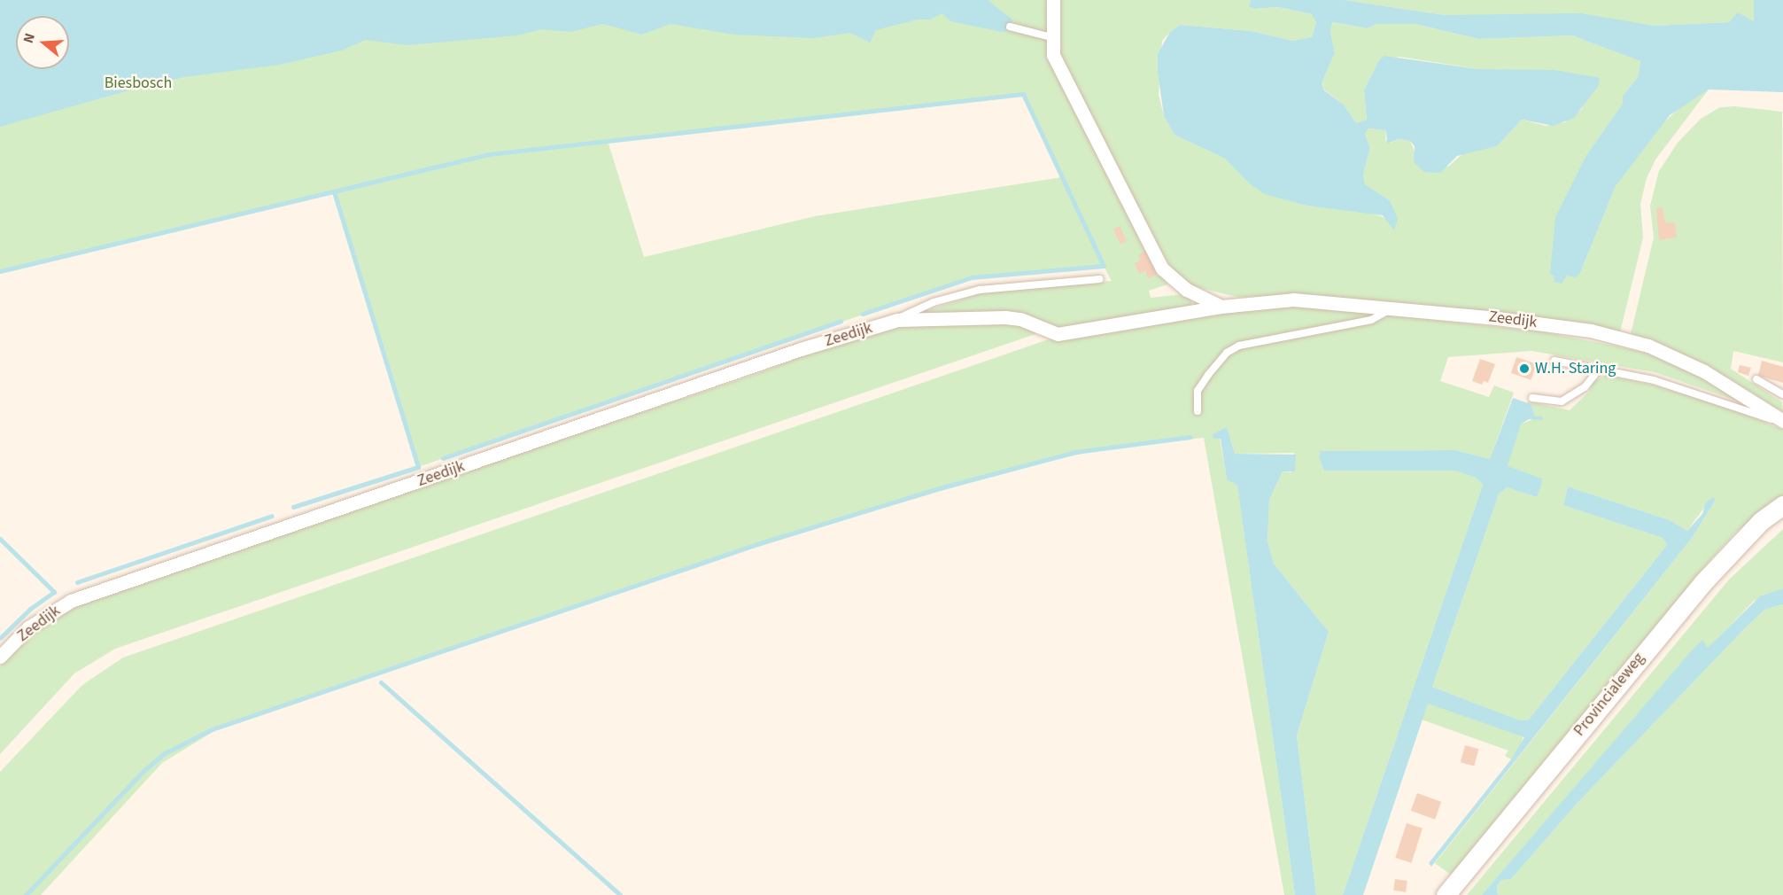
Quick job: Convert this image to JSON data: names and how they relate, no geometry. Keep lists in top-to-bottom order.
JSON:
{
  "streets": {
    "main road": ["Provincialeweg"],
    "street": ["Zeedijk"]
  },
  "parks": ["Biesbosch"],
  "places": ["W.H. Staring"],
  "north": "left"
}
